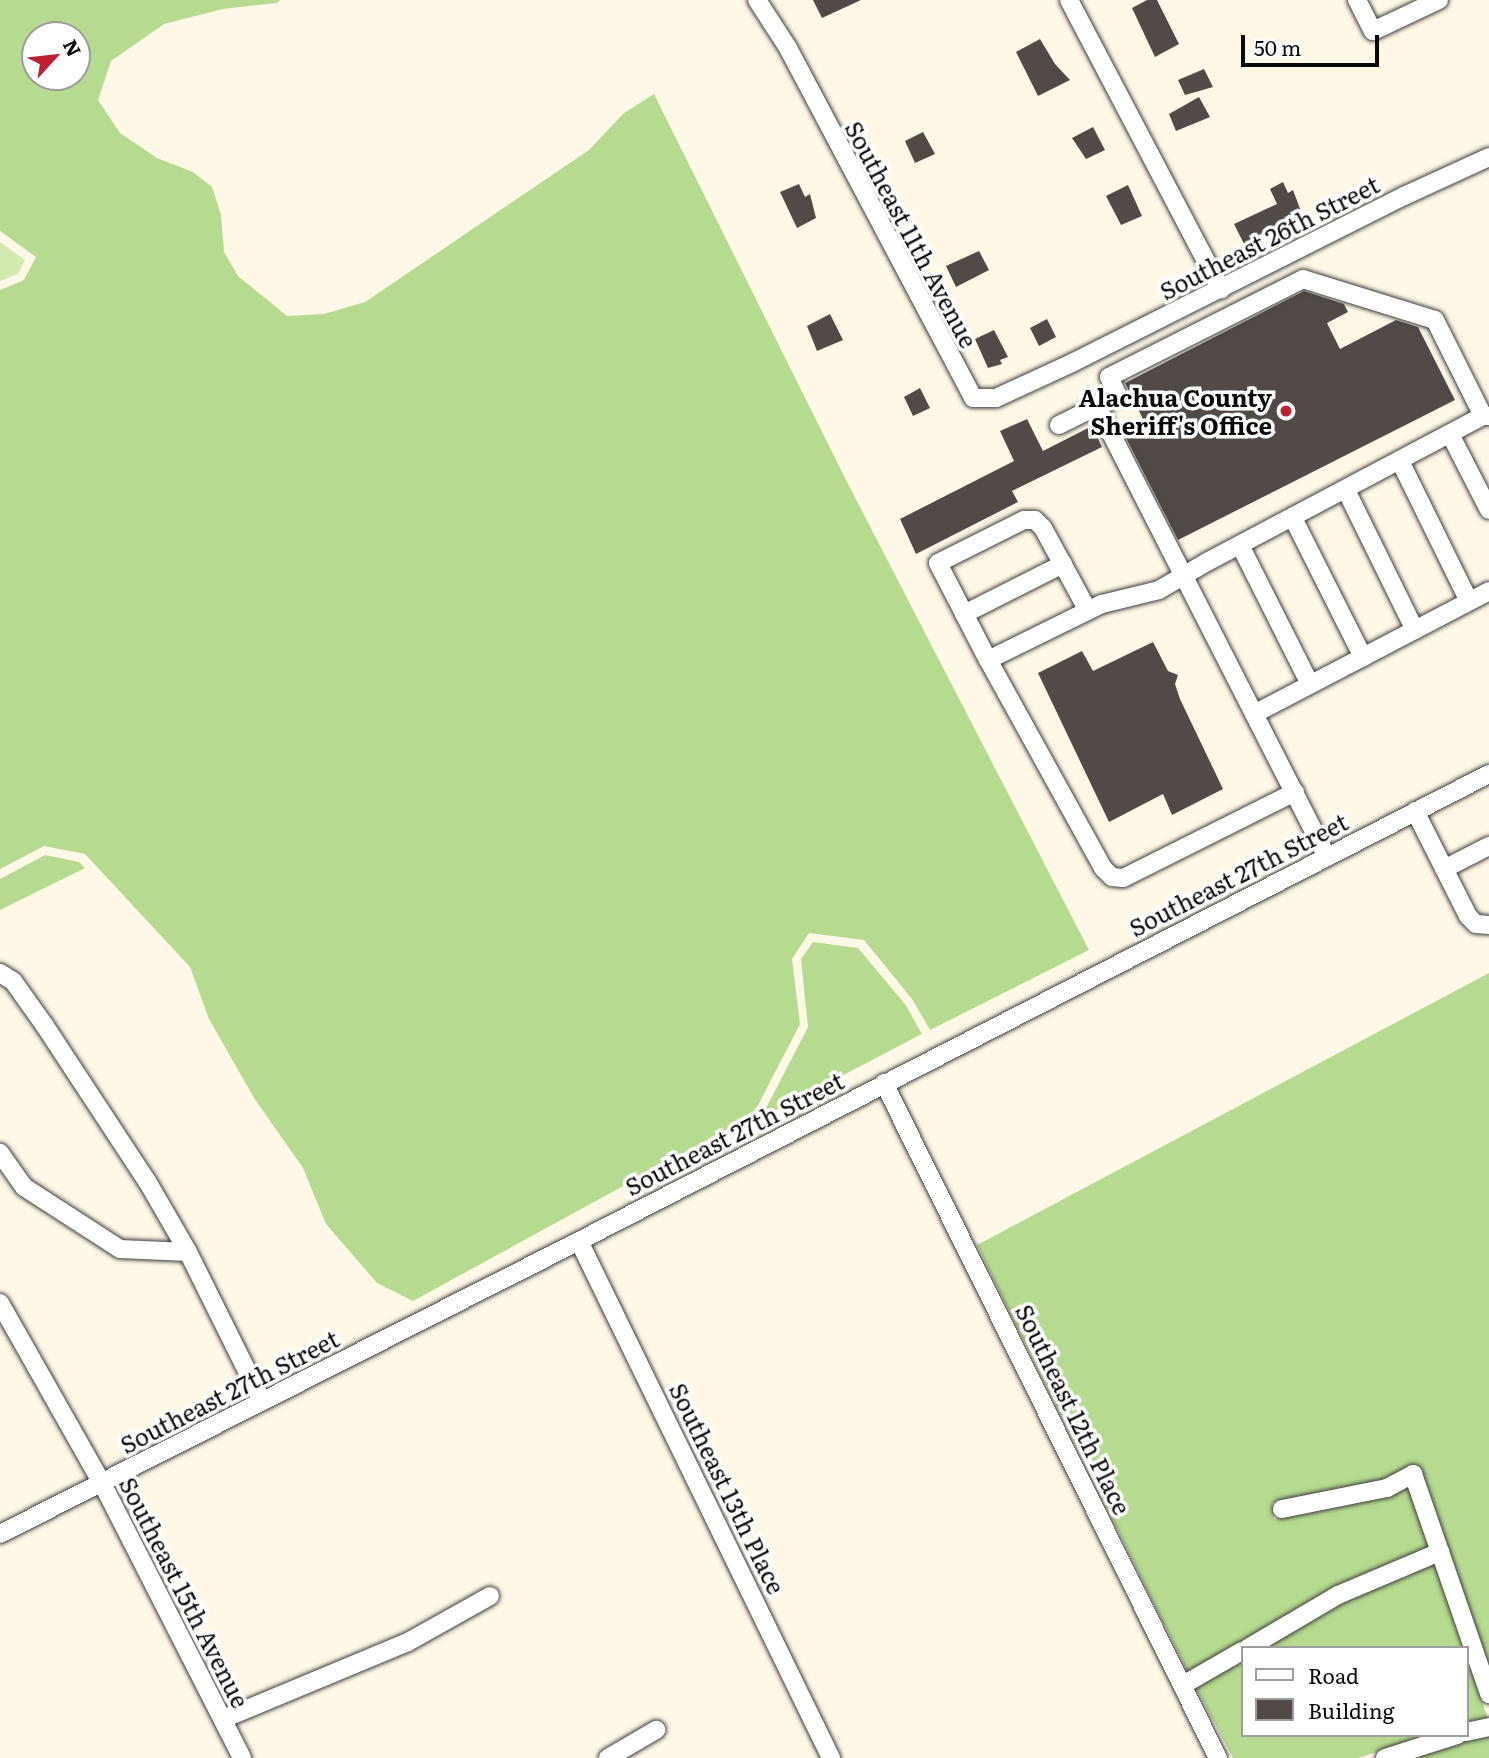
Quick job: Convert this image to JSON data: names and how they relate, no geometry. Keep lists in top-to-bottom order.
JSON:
{
  "streets": {
    "street": [
      "Southeast 11th Avenue",
      "Southeast 26th Street",
      "Southeast 27th Street",
      "Southeast 12th Place",
      "Southeast 13th Place",
      "Southeast 15th Avenue"
    ]
  },
  "crossings": [
    ["Southeast 11th Avenue", "Southeast 26th Street"],
    ["Southeast 27th Street", "Southeast 12th Place"],
    ["Southeast 27th Street", "Southeast 13th Place"],
    ["Southeast 27th Street", "Southeast 15th Avenue"]
  ],
  "places": ["Alachua County Sheriff's Office"],
  "legend": ["Road", "Building"],
  "scale_bar": "50 m",
  "north": "top right"
}
